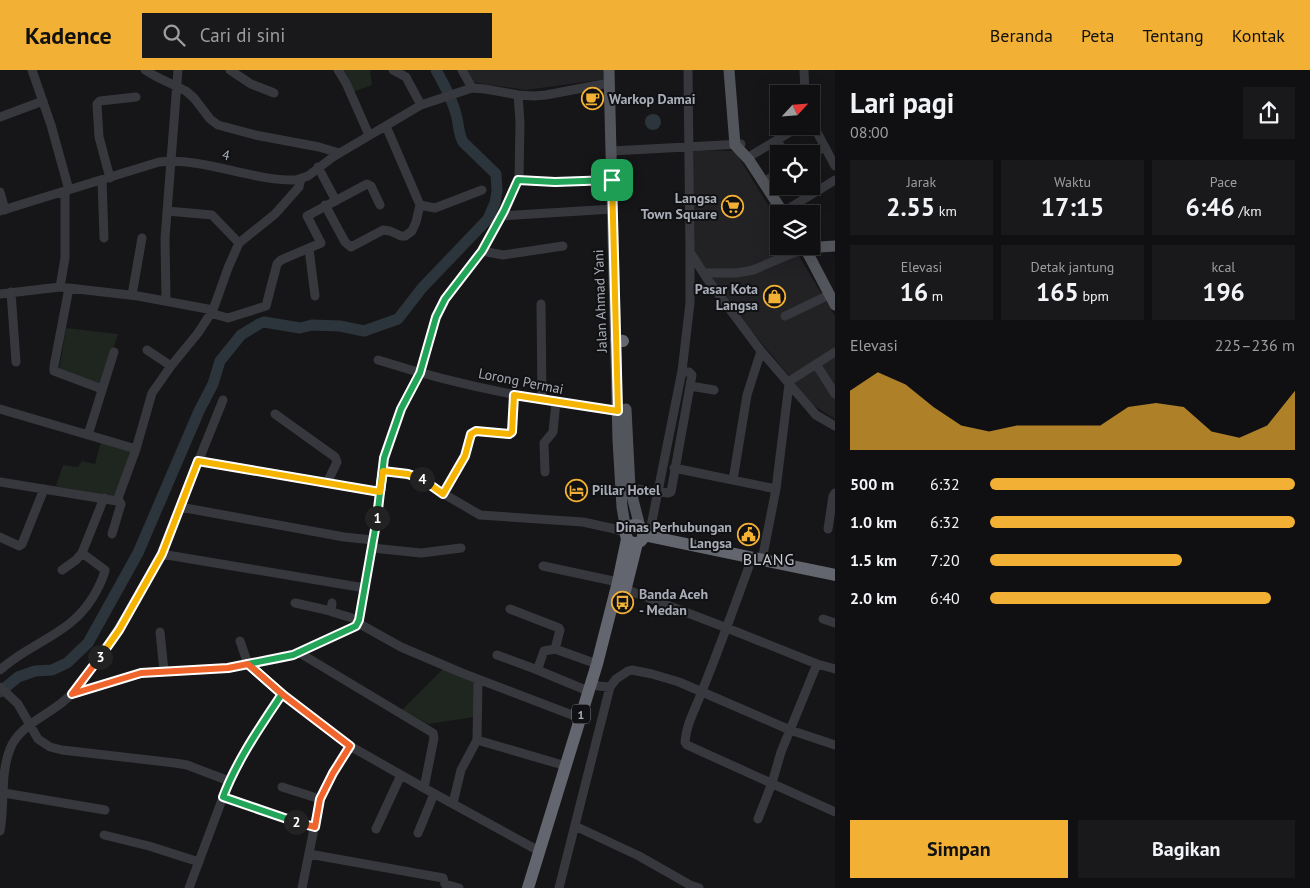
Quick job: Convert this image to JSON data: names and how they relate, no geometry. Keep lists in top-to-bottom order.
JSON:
{
  "streets": {
    "highway": ["1"],
    "main road": ["Jalan Ahmad Yani"],
    "street": ["4", "Lorong Permai"]
  },
  "crossings": [
    ["Jalan Ahmad Yani", "Lorong Permai"],
    ["Jalan Ahmad Yani", "1"]
  ],
  "districts": ["BLANG"],
  "places": {
    "cafe": ["Warkop Damai"],
    "supermarket": ["Langsa Town Square"],
    "shop": ["Pasar Kota Langsa"],
    "hotel": ["Pillar Hotel"],
    "public building": ["Dinas Perhubungan Langsa"],
    "bus stop": ["Banda Aceh - Medan"]
  },
  "north": "top right",
  "page": {
    "header": "Kadence",
    "search": "Cari di sini",
    "nav": [
      "Beranda",
      "Peta",
      "Tentang",
      "Kontak"
    ],
    "heading": ["Lari pagi", "08:00"],
    "stats": [
      ["Jarak", "2.55 km"],
      ["Waktu", "17:15"],
      ["Pace", "6:46 /km"],
      ["Elevasi", "16 m"],
      ["Detak jantung", "165 bpm"],
      ["kcal", "196"]
    ],
    "chart": ["Elevasi", "225–236 m"],
    "list": [
      {
        "name": "500 m",
        "note": "6:32"
      },
      {
        "name": "1.0 km",
        "note": "6:32"
      },
      {
        "name": "1.5 km",
        "note": "7:20"
      },
      {
        "name": "2.0 km",
        "note": "6:40"
      }
    ],
    "pins": [
      "4",
      "1",
      "3",
      "2"
    ],
    "buttons": ["Simpan", "Bagikan"]
  }
}
